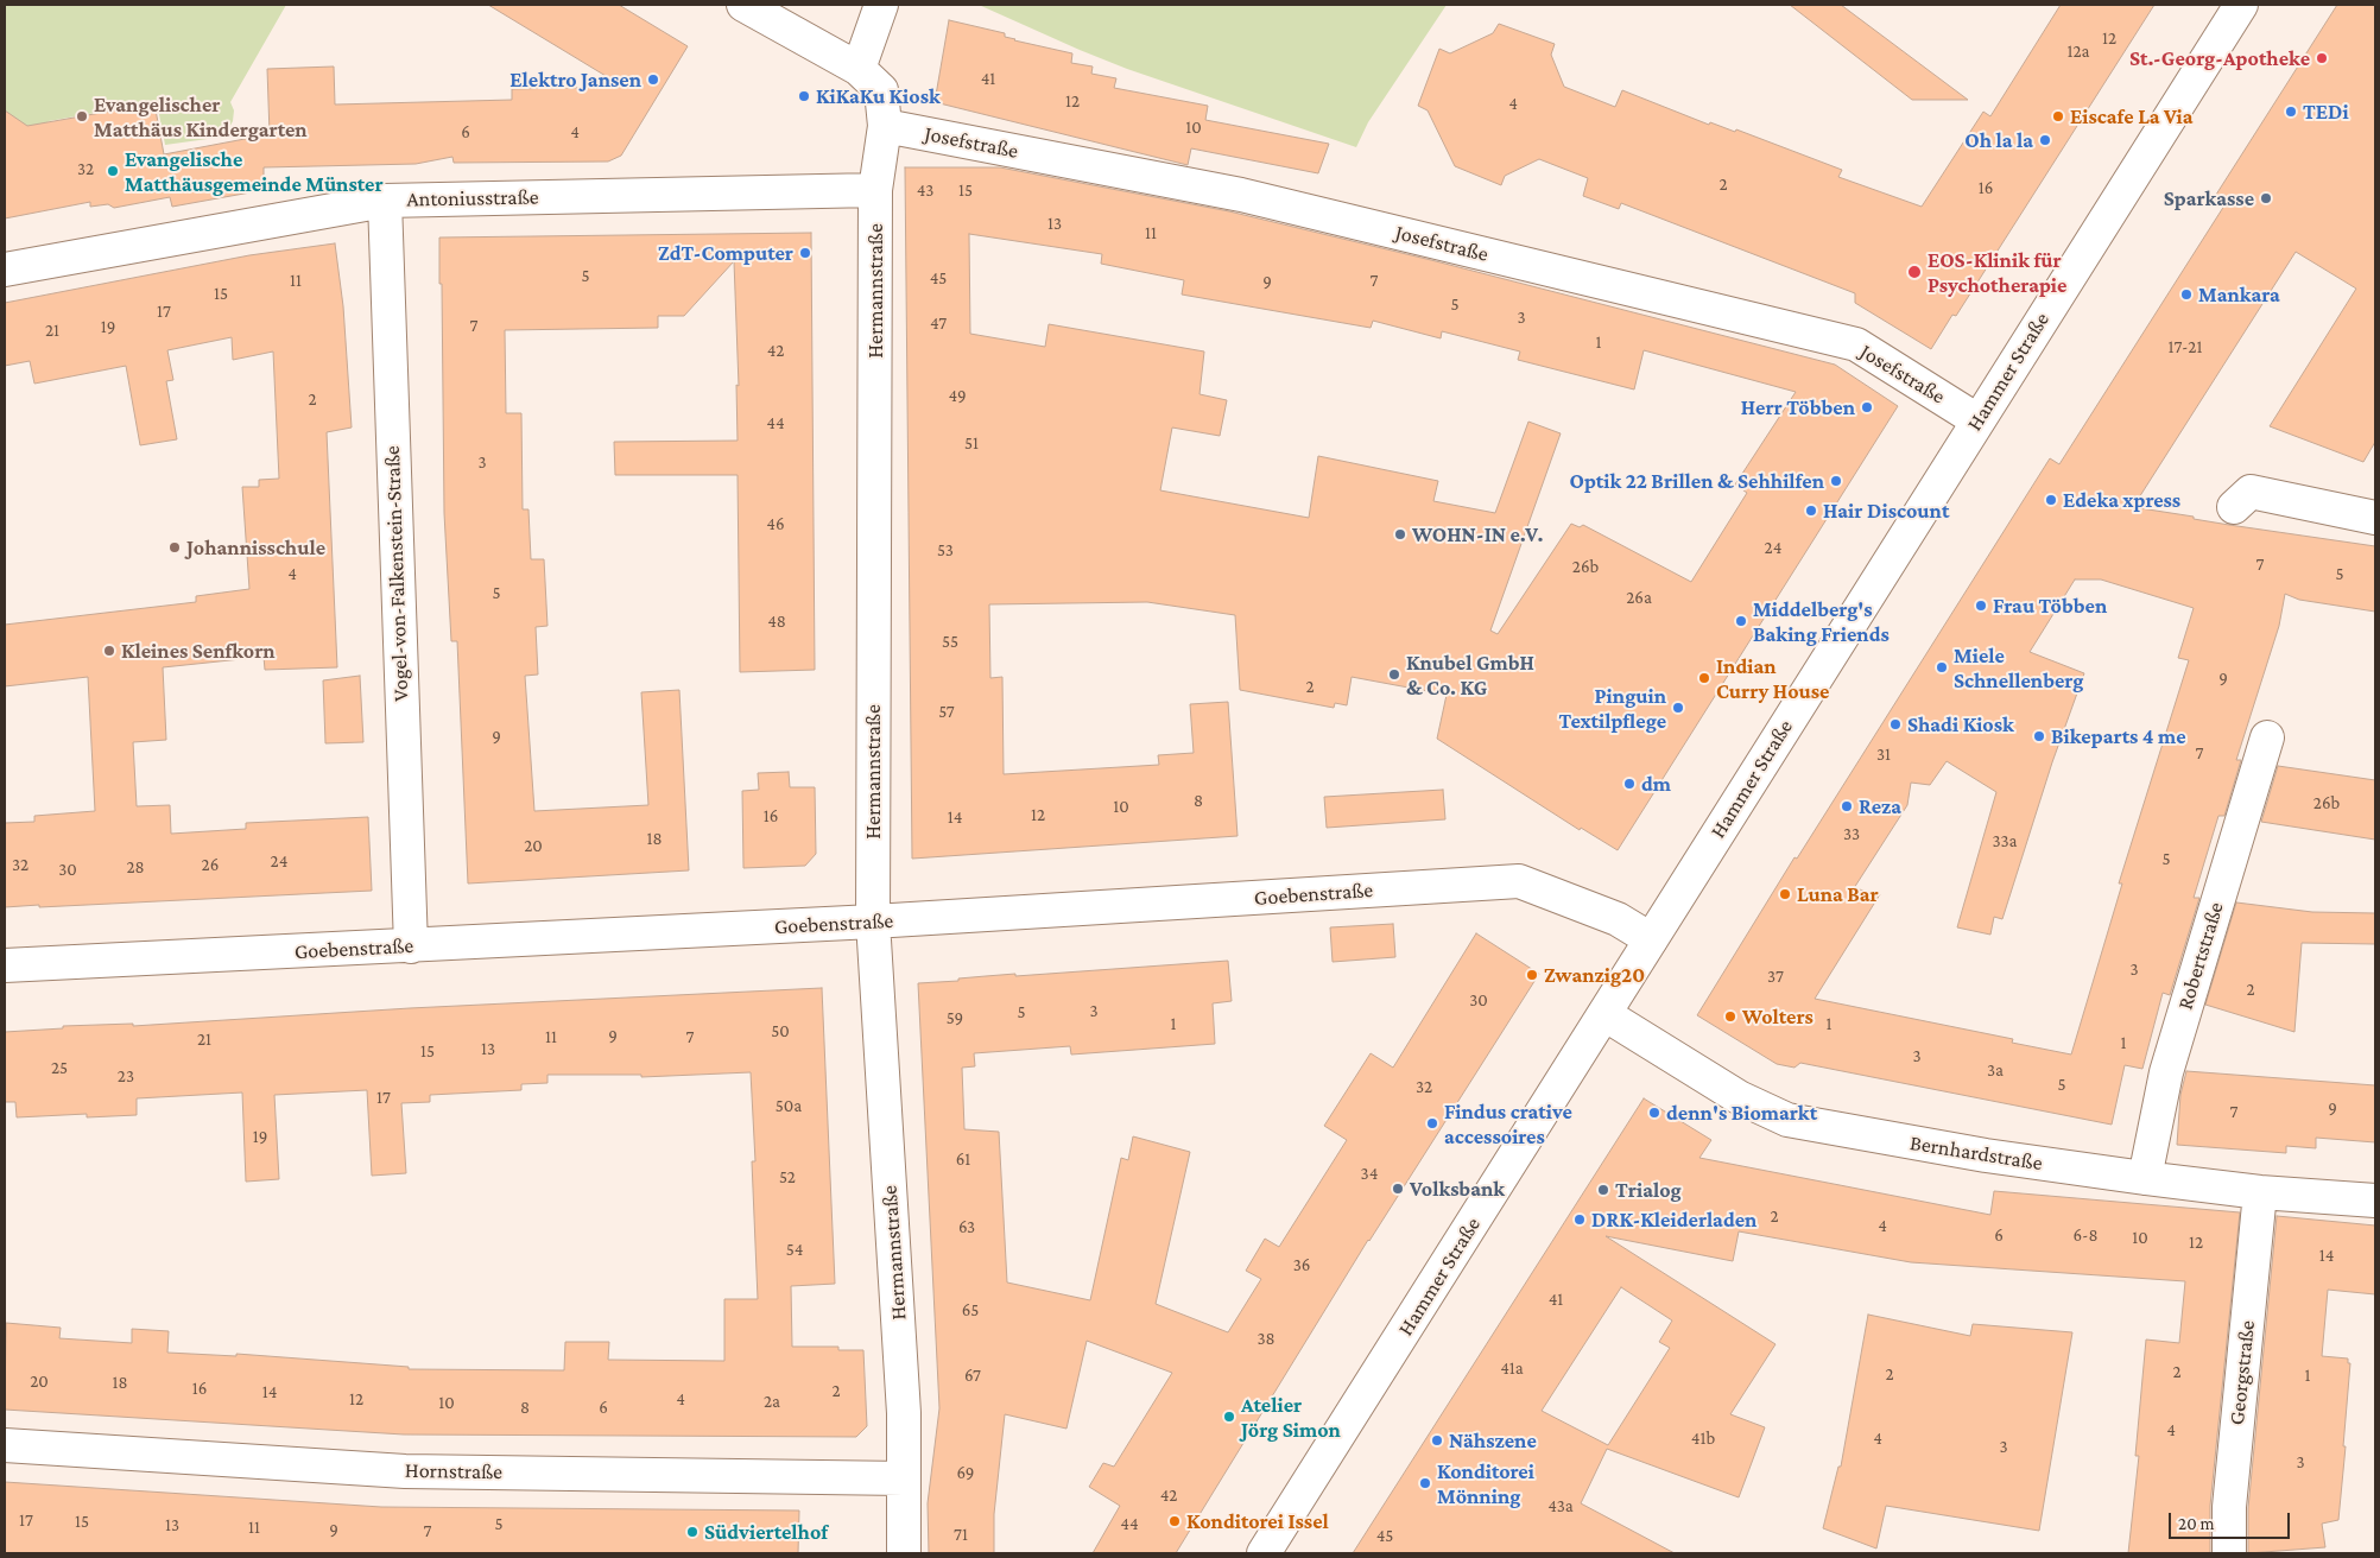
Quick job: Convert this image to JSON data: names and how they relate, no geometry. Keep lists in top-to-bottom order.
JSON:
{
  "streets": {
    "street": [
      "Josefstraße",
      "Antoniusstraße",
      "Hermannstraße",
      "Hammer Straße",
      "Vogel-von-Falkenstein-Straße",
      "Goebenstraße",
      "Robertstraße",
      "Bernhardstraße",
      "Georgstraße",
      "Hornstraße"
    ]
  },
  "crossings": [
    ["Josefstraße", "Hermannstraße"],
    ["Josefstraße", "Hammer Straße"],
    ["Antoniusstraße", "Hermannstraße"],
    ["Antoniusstraße", "Vogel-von-Falkenstein-Straße"],
    ["Hermannstraße", "Goebenstraße"],
    ["Hermannstraße", "Hornstraße"],
    ["Hammer Straße", "Goebenstraße"],
    ["Hammer Straße", "Bernhardstraße"],
    ["Vogel-von-Falkenstein-Straße", "Goebenstraße"],
    ["Robertstraße", "Bernhardstraße"],
    ["Bernhardstraße", "Georgstraße"]
  ],
  "places": [
    "St.-Georg-Apotheke",
    "Elektro Jansen",
    "KiKaKu Kiosk",
    "TEDi",
    "Evangelischer Matthäus Kindergarten",
    "Eiscafe La Via",
    "Oh la la",
    "Evangelische Matthäusgemeinde Münster",
    "Sparkasse",
    "ZdT-Computer",
    "EOS-Klinik für Psychotherapie",
    "Mankara",
    "Herr Többen",
    "Optik 22 Brillen & Sehhilfen",
    "Edeka xpress",
    "Hair Discount",
    "WOHN-IN e.V.",
    "Johannisschule",
    "Frau Többen",
    "Middelberg's Baking Friends",
    "Kleines Senfkorn",
    "Miele Schnellenberg",
    "Knubel GmbH & Co. KG",
    "Indian Curry House",
    "Pinguin Textilpflege",
    "Shadi Kiosk",
    "Bikeparts 4 me",
    "dm",
    "Reza",
    "Luna Bar",
    "Zwanzig20",
    "Wolters",
    "denn's Biomarkt",
    "Findus crative accessoires",
    "Volksbank",
    "Trialog",
    "DRK-Kleiderladen",
    "Atelier Jörg Simon",
    "Nähszene",
    "Konditorei Mönning",
    "Konditorei Issel",
    "Südviertelhof"
  ],
  "house_numbers": [
    "12",
    "12a",
    "41",
    "12",
    "4",
    "10",
    "6",
    "4",
    "32",
    "2",
    "16",
    "43",
    "15",
    "13",
    "11",
    "5",
    "45",
    "11",
    "7",
    "9",
    "15",
    "5",
    "17",
    "3",
    "47",
    "7",
    "19",
    "21",
    "1",
    "17-21",
    "42",
    "49",
    "2",
    "44",
    "51",
    "3",
    "46",
    "24",
    "53",
    "7",
    "26b",
    "4",
    "5",
    "5",
    "26a",
    "48",
    "55",
    "9",
    "2",
    "57",
    "9",
    "7",
    "31",
    "8",
    "26b",
    "10",
    "12",
    "16",
    "14",
    "33",
    "18",
    "33a",
    "20",
    "5",
    "24",
    "32",
    "26",
    "28",
    "30",
    "3",
    "37",
    "2",
    "30",
    "3",
    "5",
    "59",
    "1",
    "1",
    "50",
    "9",
    "11",
    "7",
    "21",
    "1",
    "13",
    "15",
    "3",
    "25",
    "3a",
    "23",
    "5",
    "32",
    "17",
    "50a",
    "9",
    "7",
    "19",
    "61",
    "34",
    "52",
    "2",
    "4",
    "63",
    "6",
    "6-8",
    "10",
    "12",
    "54",
    "14",
    "36",
    "41",
    "65",
    "38",
    "41a",
    "2",
    "2",
    "67",
    "1",
    "20",
    "18",
    "16",
    "2",
    "14",
    "12",
    "4",
    "2a",
    "10",
    "8",
    "6",
    "4",
    "41b",
    "4",
    "3",
    "3",
    "69",
    "42",
    "43a",
    "17",
    "15",
    "5",
    "44",
    "13",
    "11",
    "9",
    "7",
    "71",
    "45"
  ],
  "scale_bar": "20 m"
}
